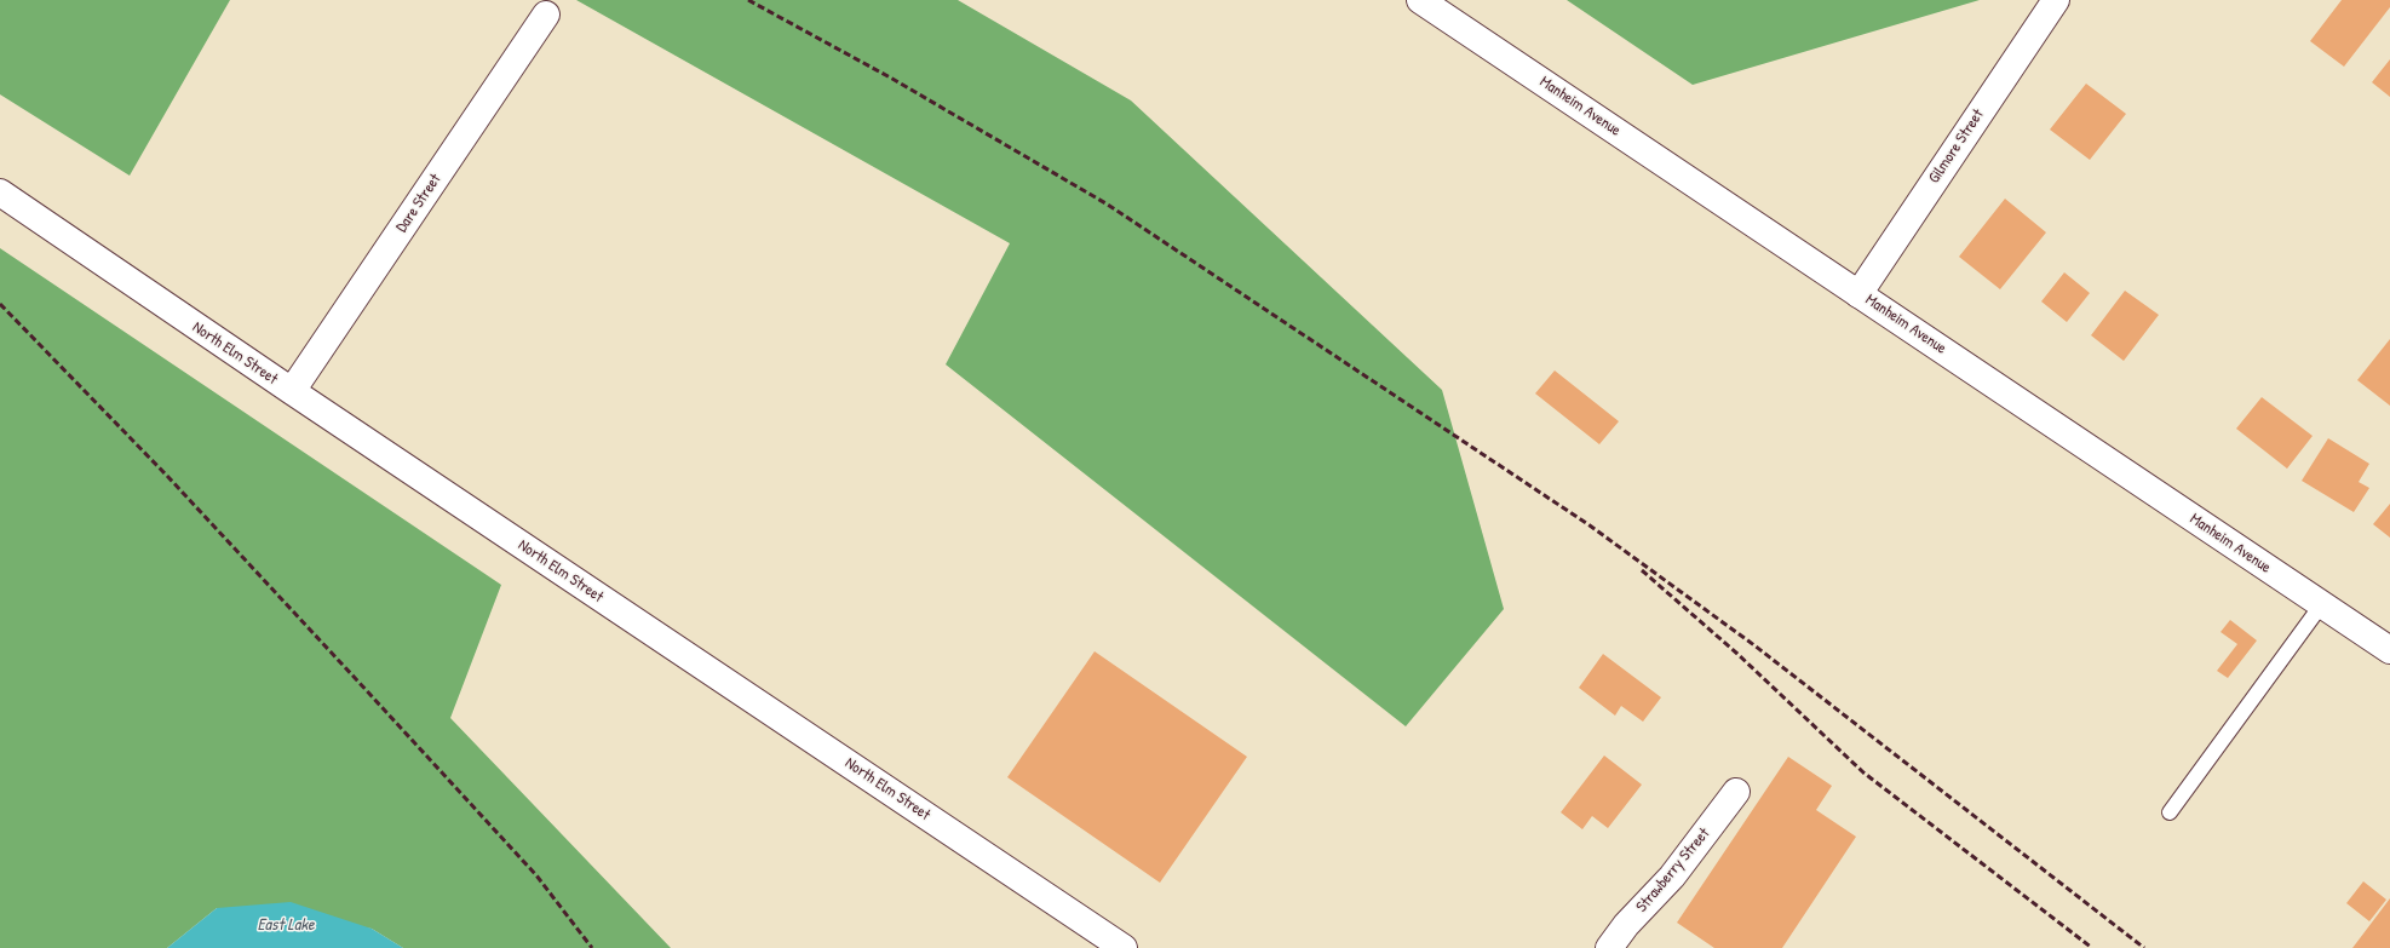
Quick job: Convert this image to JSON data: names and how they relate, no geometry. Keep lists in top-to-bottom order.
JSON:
{
  "streets": {
    "street": [
      "Manheim Avenue",
      "Gilmore Street",
      "Dare Street",
      "North Elm Street",
      "Strawberry Street"
    ]
  },
  "crossings": [
    ["Manheim Avenue", "Gilmore Street"],
    ["Dare Street", "North Elm Street"]
  ],
  "water": ["East Lake"]
}
